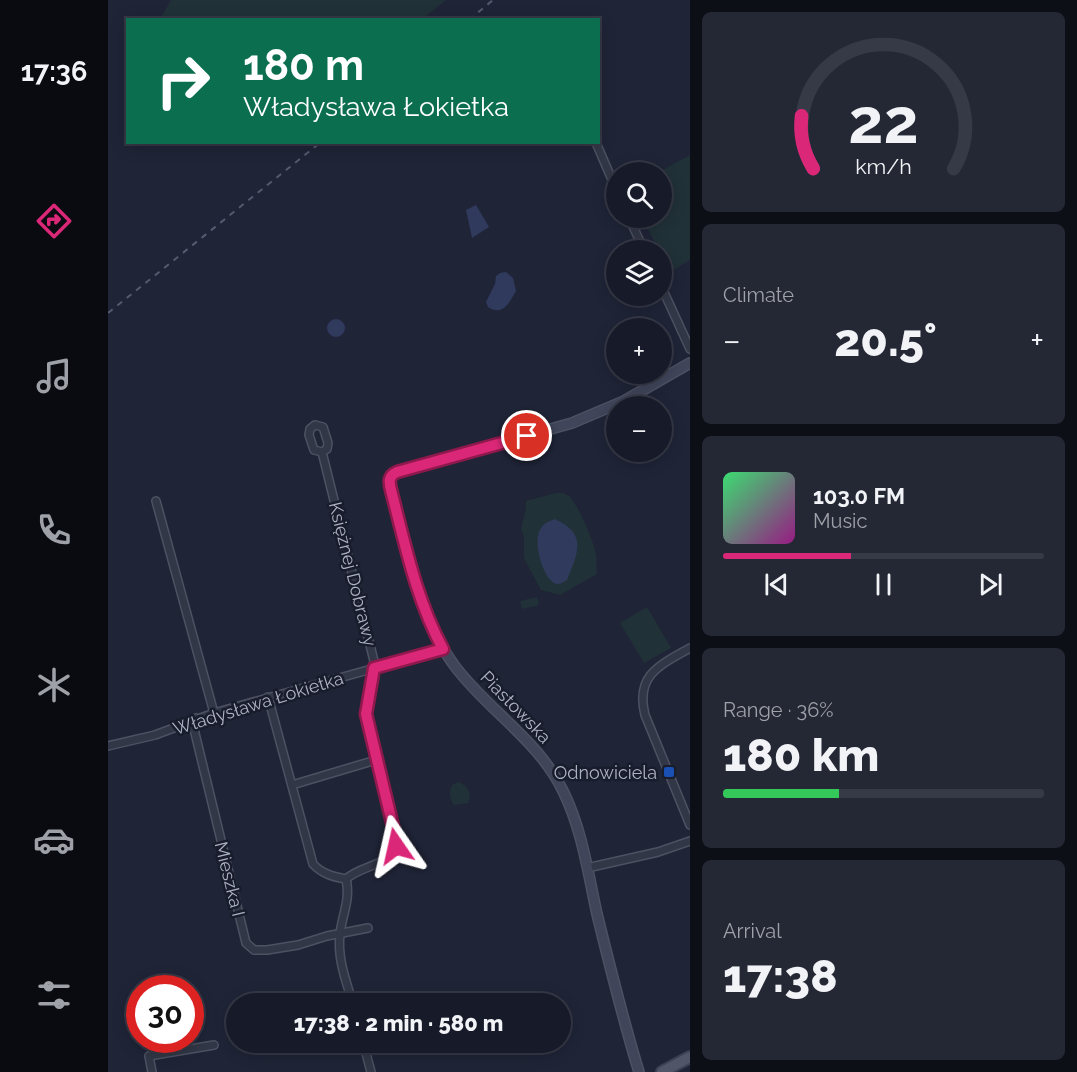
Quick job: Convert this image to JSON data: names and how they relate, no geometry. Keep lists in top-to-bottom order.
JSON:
{
  "streets": {
    "street": [
      "Księżnej Dobrawy",
      "Władysława Łokietka",
      "Piastowska",
      "Mieszka I"
    ]
  },
  "crossings": [
    ["Księżnej Dobrawy", "Władysława Łokietka"],
    ["Władysława Łokietka", "Piastowska"],
    ["Władysława Łokietka", "Mieszka I"]
  ],
  "places": {
    "transit": ["Odnowiciela"]
  },
  "page": {
    "tabs": "17:36",
    "turn": ["180 m", "Władysława Łokietka"],
    "map_buttons": ["+", "−"],
    "tile": [
      "Climate",
      ["Range · 36%", "180 km"],
      ["Arrival", "17:38"]
    ],
    "heat": ["−", "20.5°", "+"],
    "song": ["103.0 FM", "Music"],
    "limit": "30",
    "trip": "17:38 · 2 min · 580 m",
    "gauge": ["22", "km/h"]
  }
}
